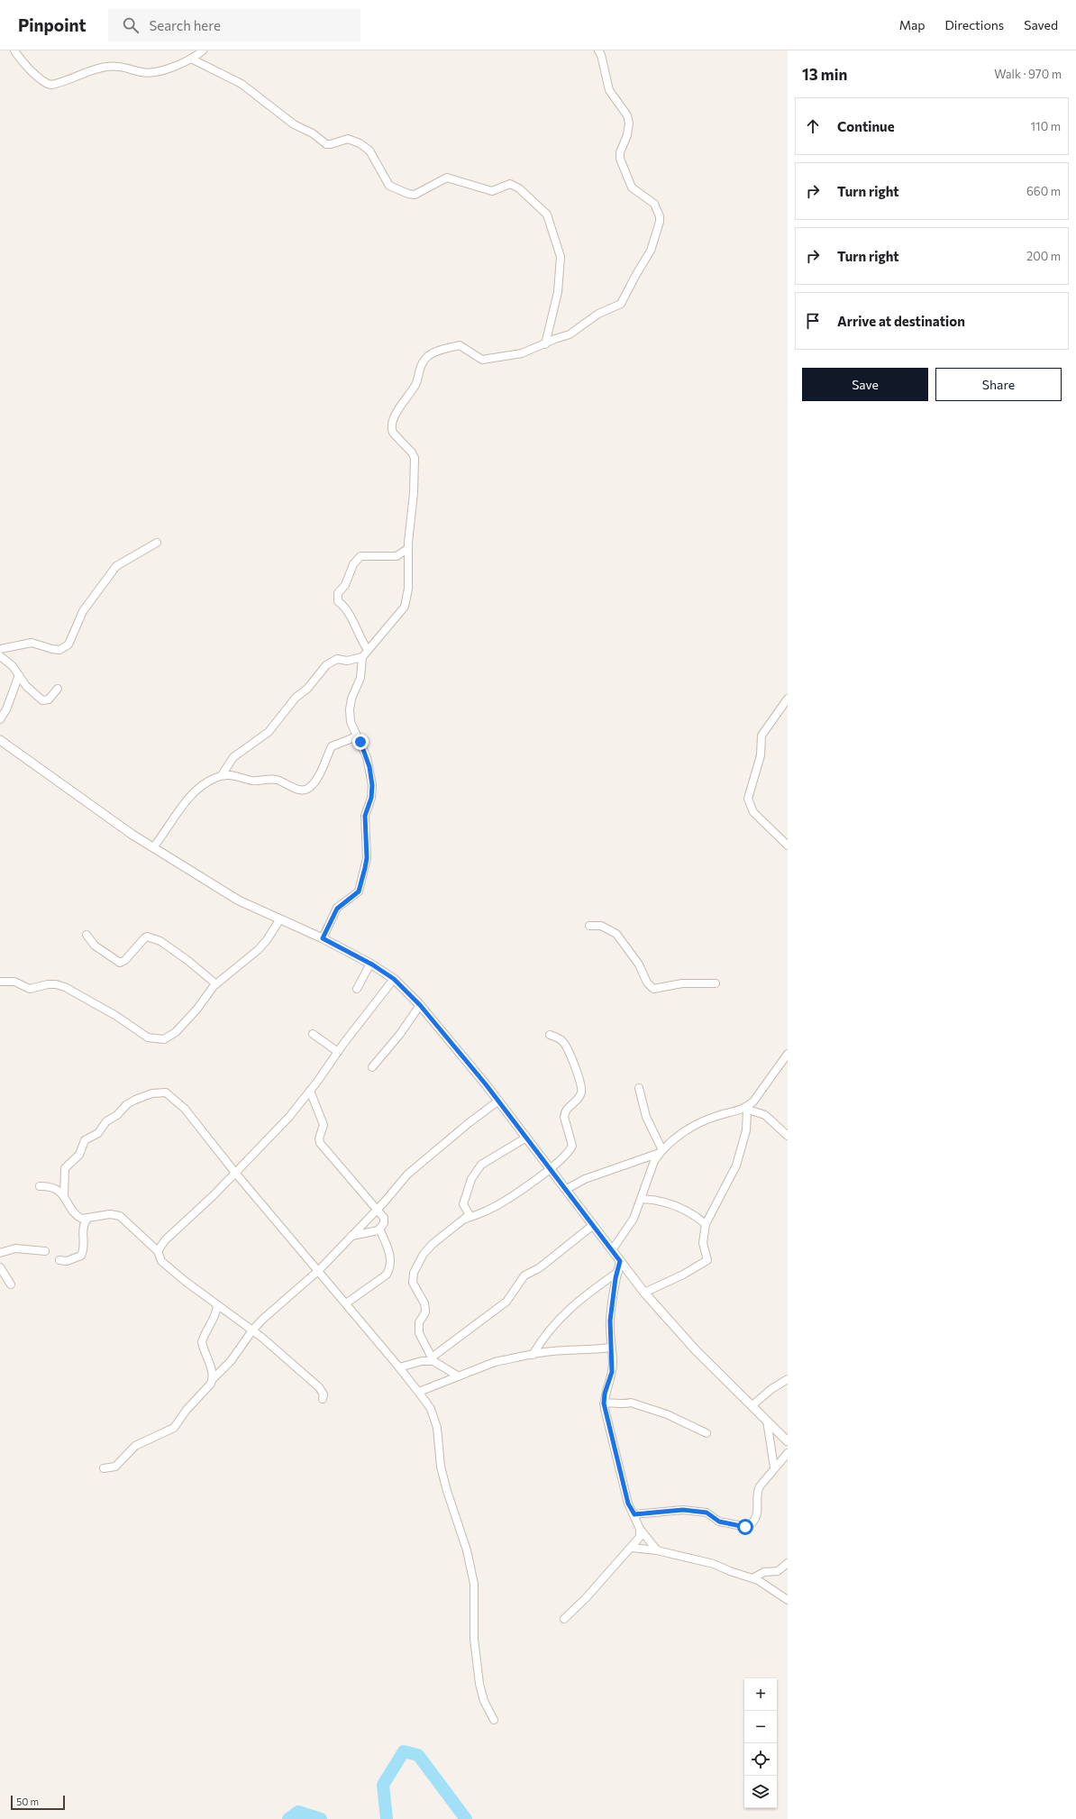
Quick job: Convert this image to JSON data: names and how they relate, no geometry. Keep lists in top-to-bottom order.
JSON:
{
  "scale_bar": "50 m",
  "page": {
    "header": "Pinpoint",
    "search": "Search here",
    "nav": ["Map", "Directions", "Saved"],
    "heading": ["13 min", "Walk · 970 m"],
    "list": [
      ["Continue", "110 m"],
      ["Turn right", "660 m"],
      ["Turn right", "200 m"],
      "Arrive at destination"
    ],
    "buttons": ["Save", "Share"],
    "map_buttons": ["+", "−"],
    "scale": "50 m"
  }
}
